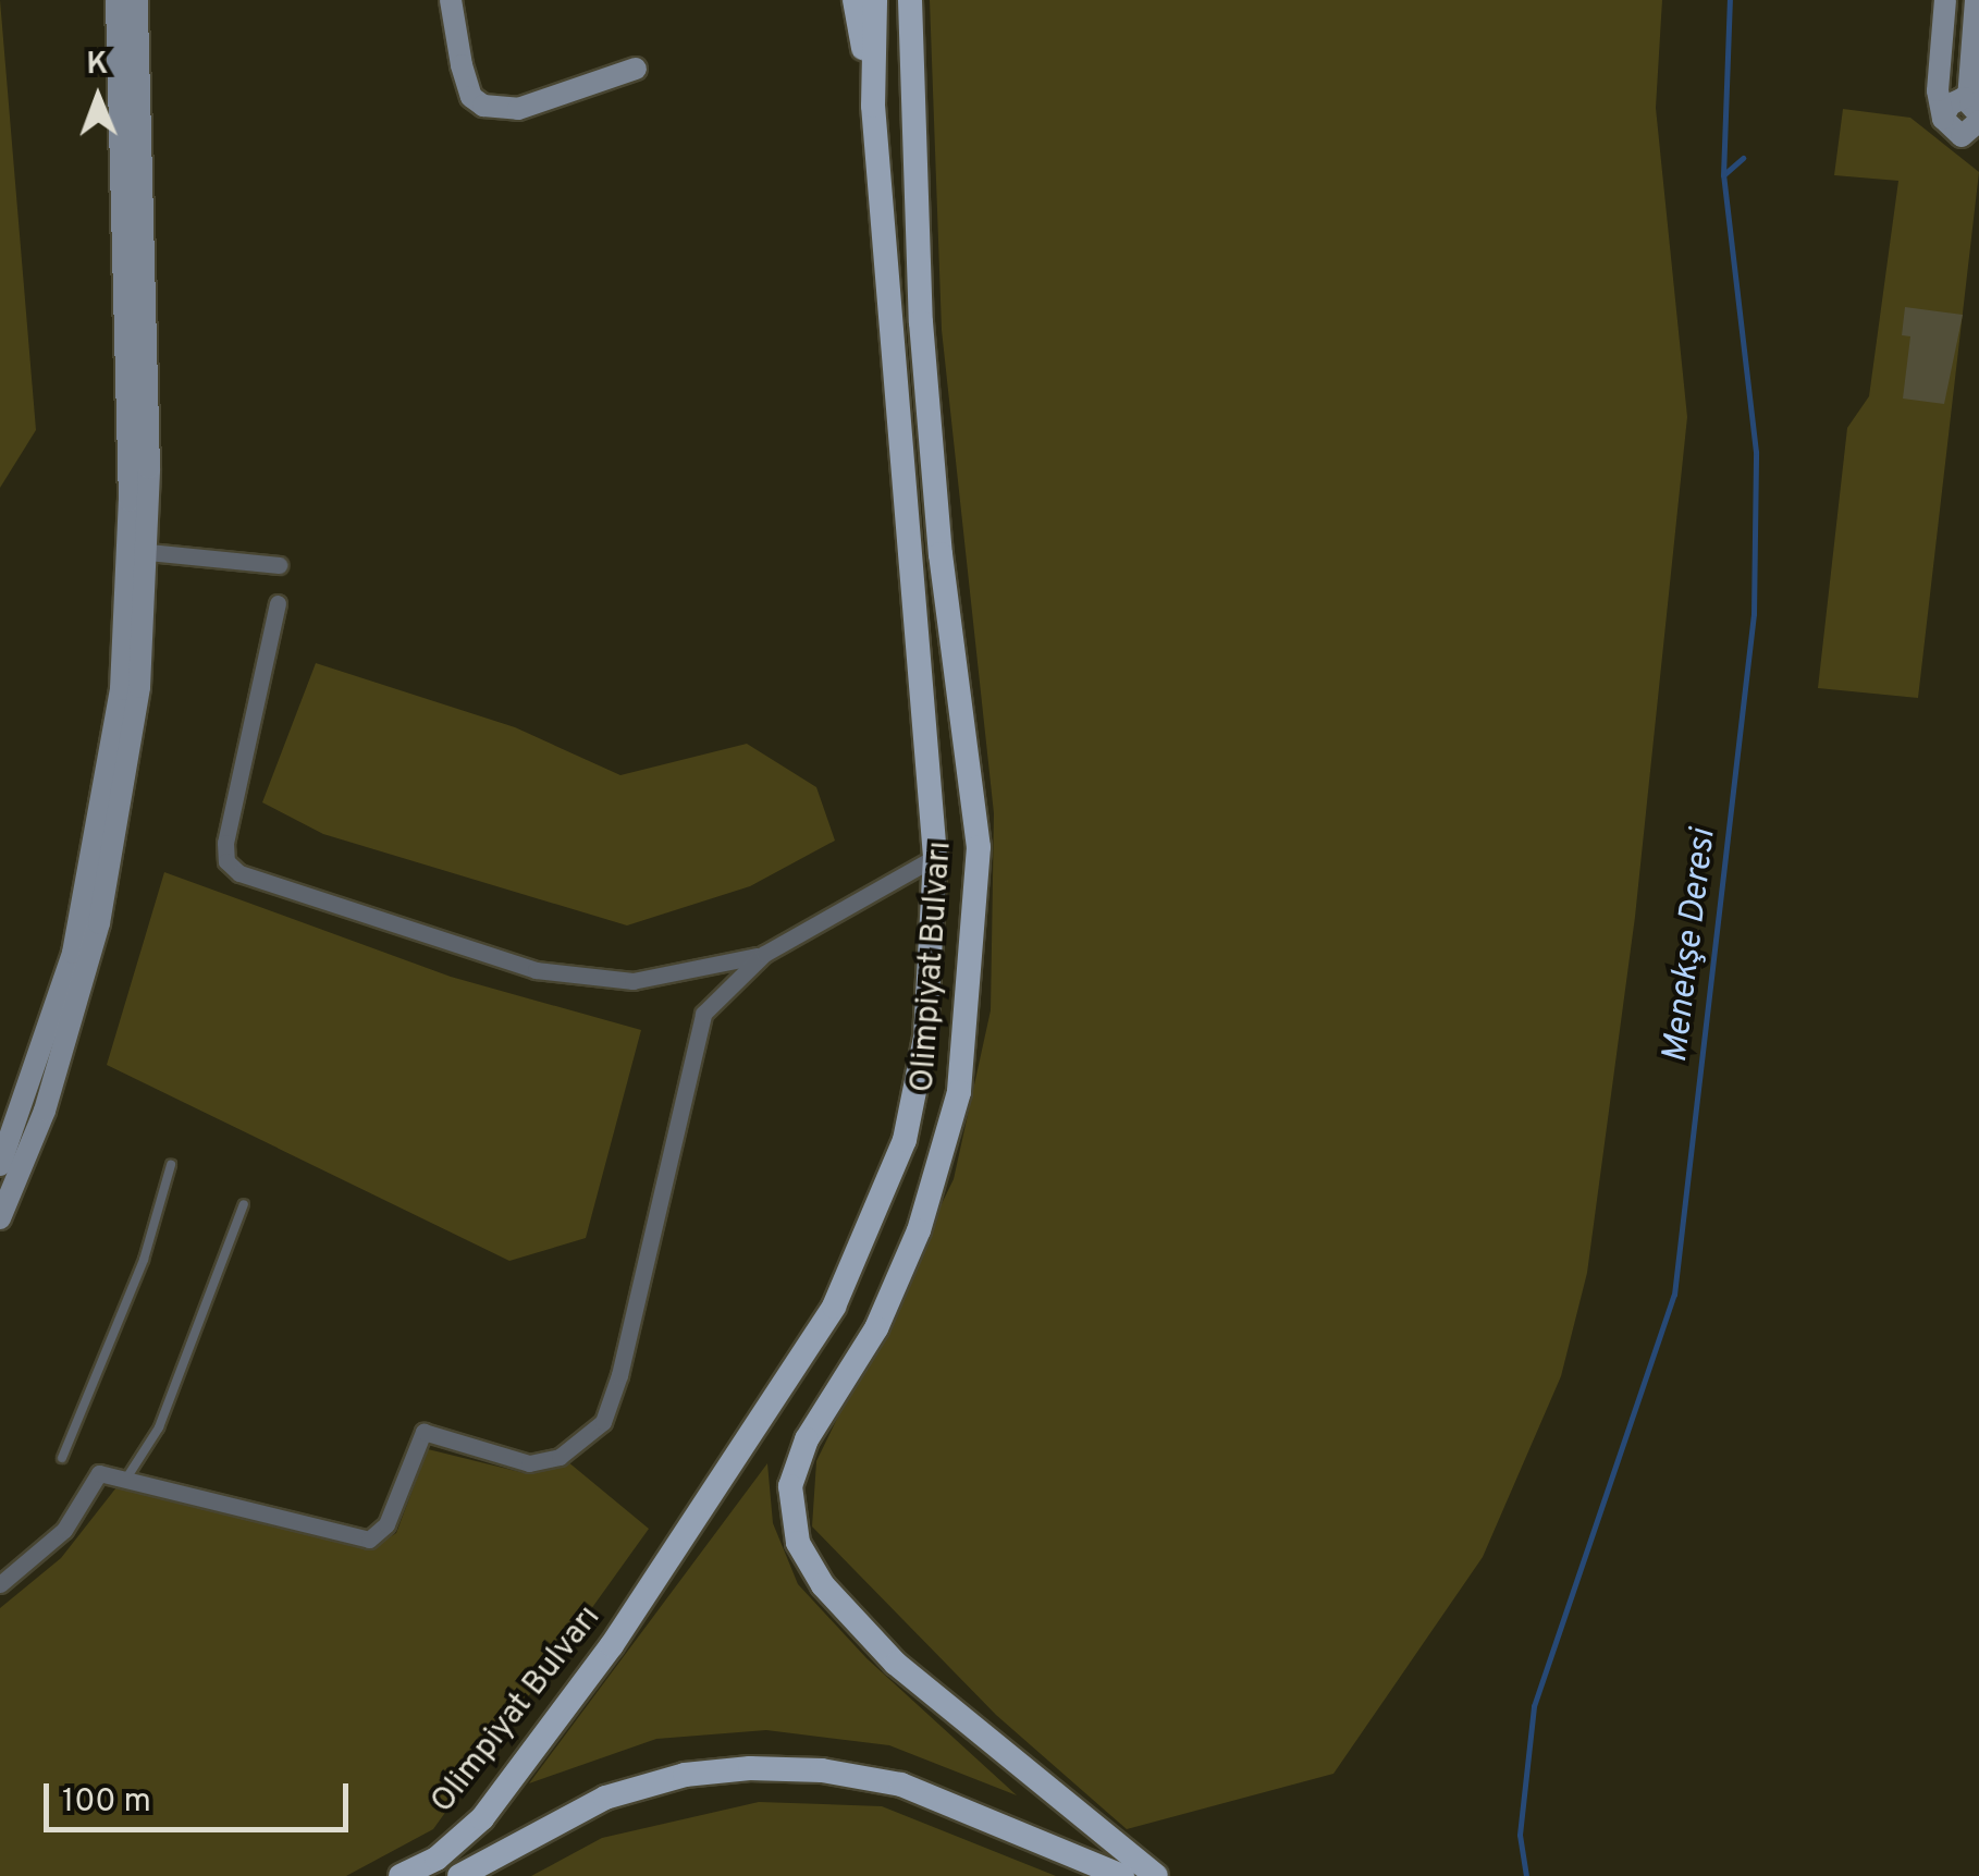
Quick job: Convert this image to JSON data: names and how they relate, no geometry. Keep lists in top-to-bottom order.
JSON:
{
  "streets": {
    "main road": ["Olimpiyat Bulvarı"]
  },
  "water": ["Menekşe Deresi"],
  "scale_bar": "100 m",
  "north": "top"
}
